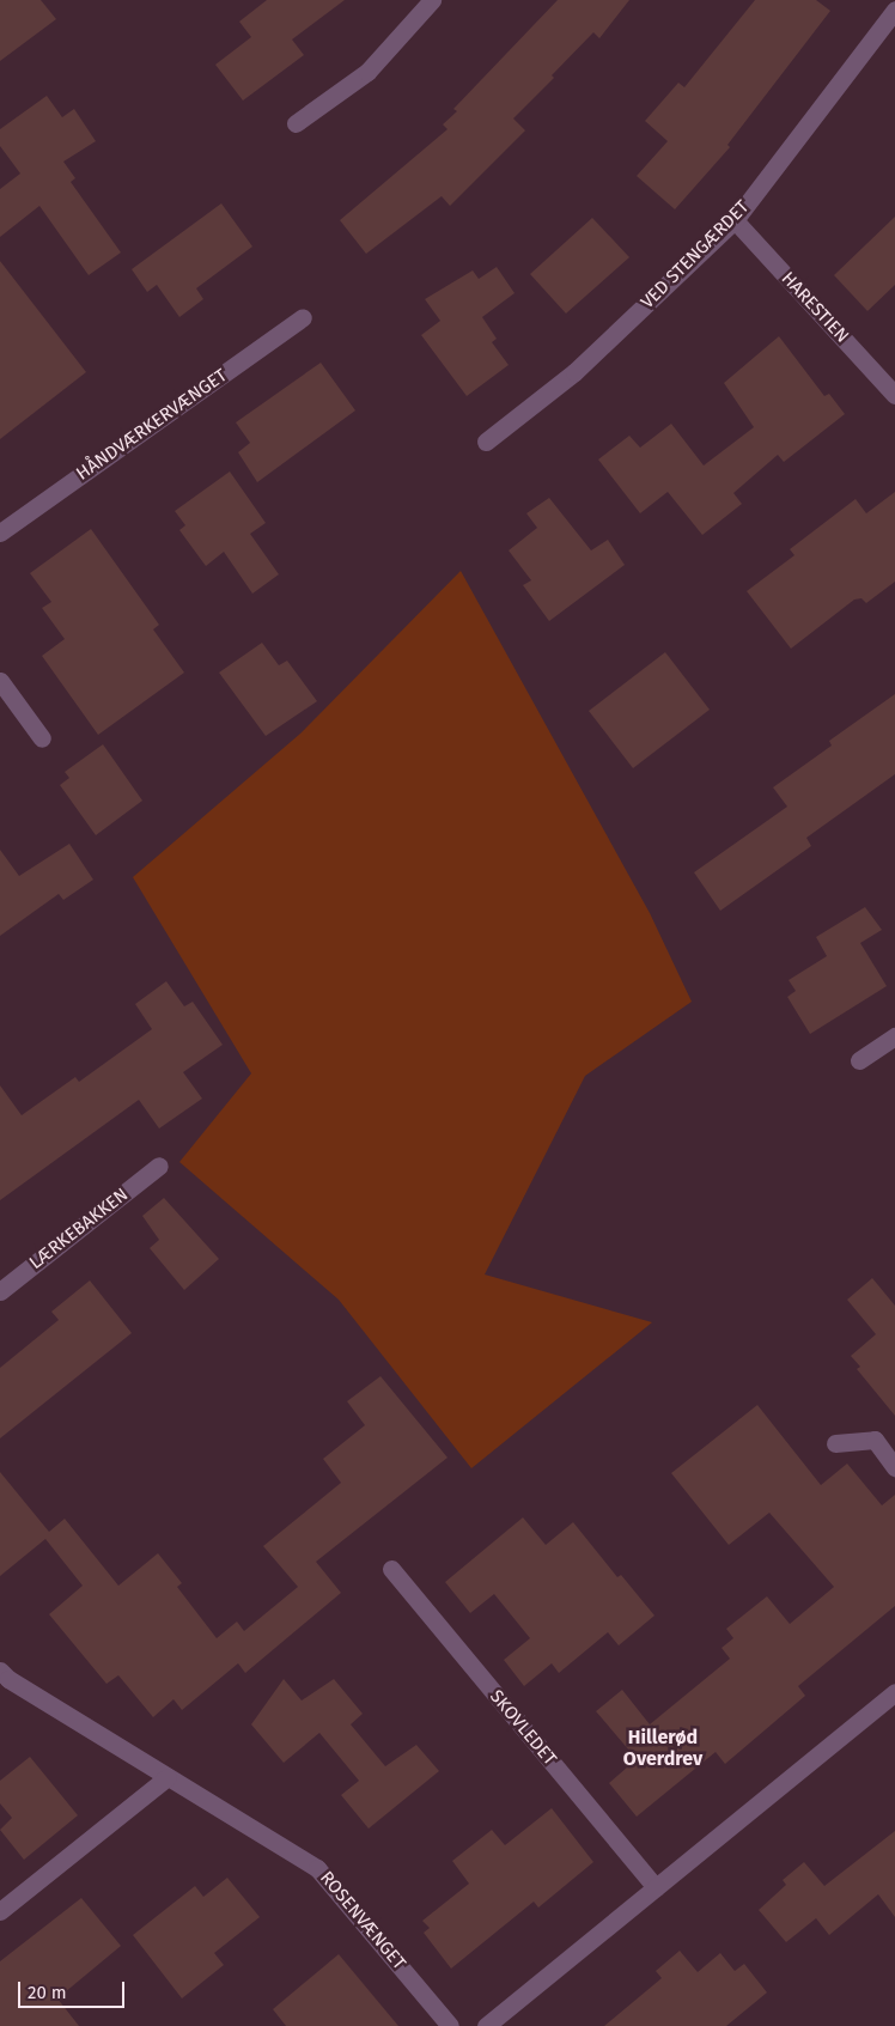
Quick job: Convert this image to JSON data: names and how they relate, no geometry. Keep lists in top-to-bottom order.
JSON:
{
  "streets": {
    "street": [
      "VED STENGÆRDET",
      "HARESTIEN",
      "HÅNDVÆRKERVÆNGET",
      "LÆRKEBAKKEN",
      "SKOVLEDET",
      "ROSENVÆNGET"
    ]
  },
  "crossings": [
    ["VED STENGÆRDET", "HARESTIEN"]
  ],
  "districts": ["Hillerød Overdrev"],
  "scale_bar": "20 m"
}
